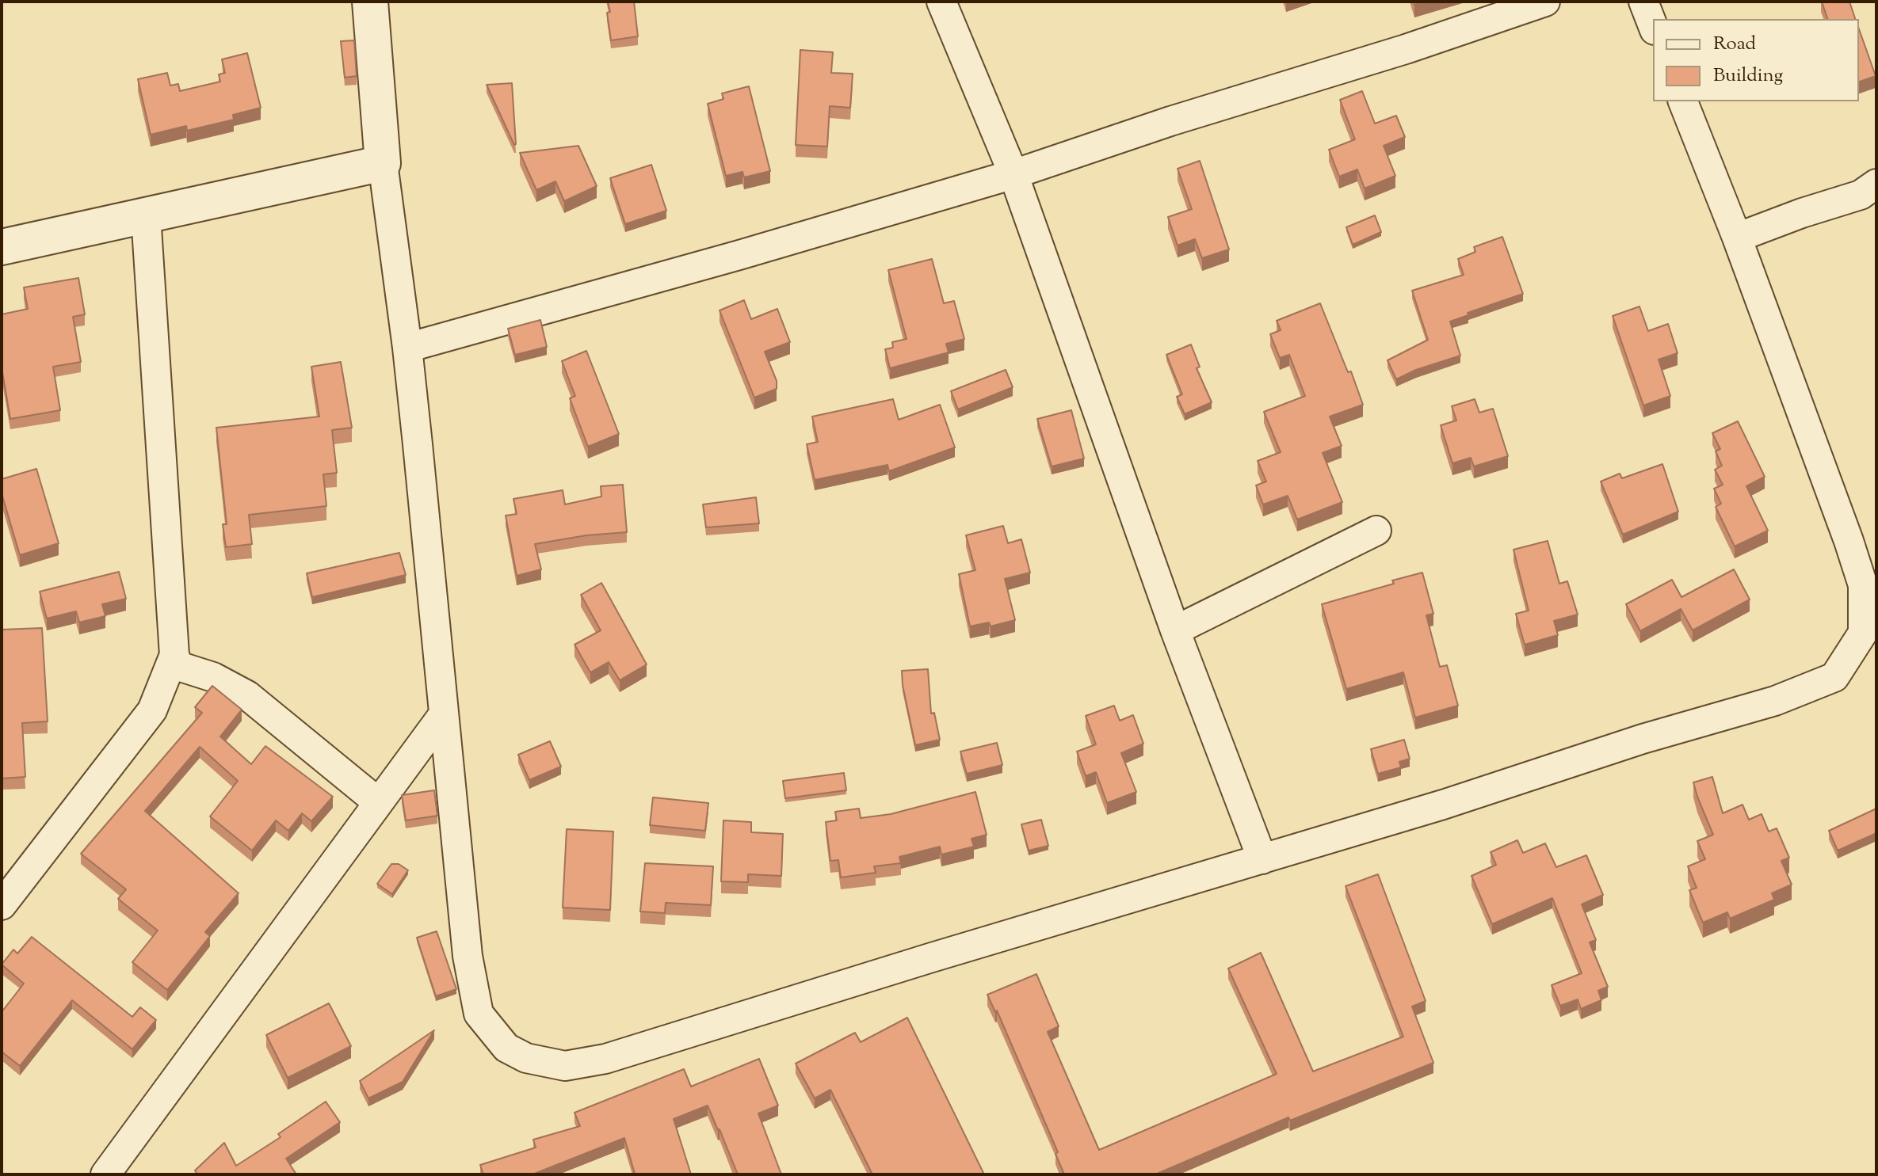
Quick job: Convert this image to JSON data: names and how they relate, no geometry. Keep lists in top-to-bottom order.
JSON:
{
  "legend": ["Road", "Building"]
}
